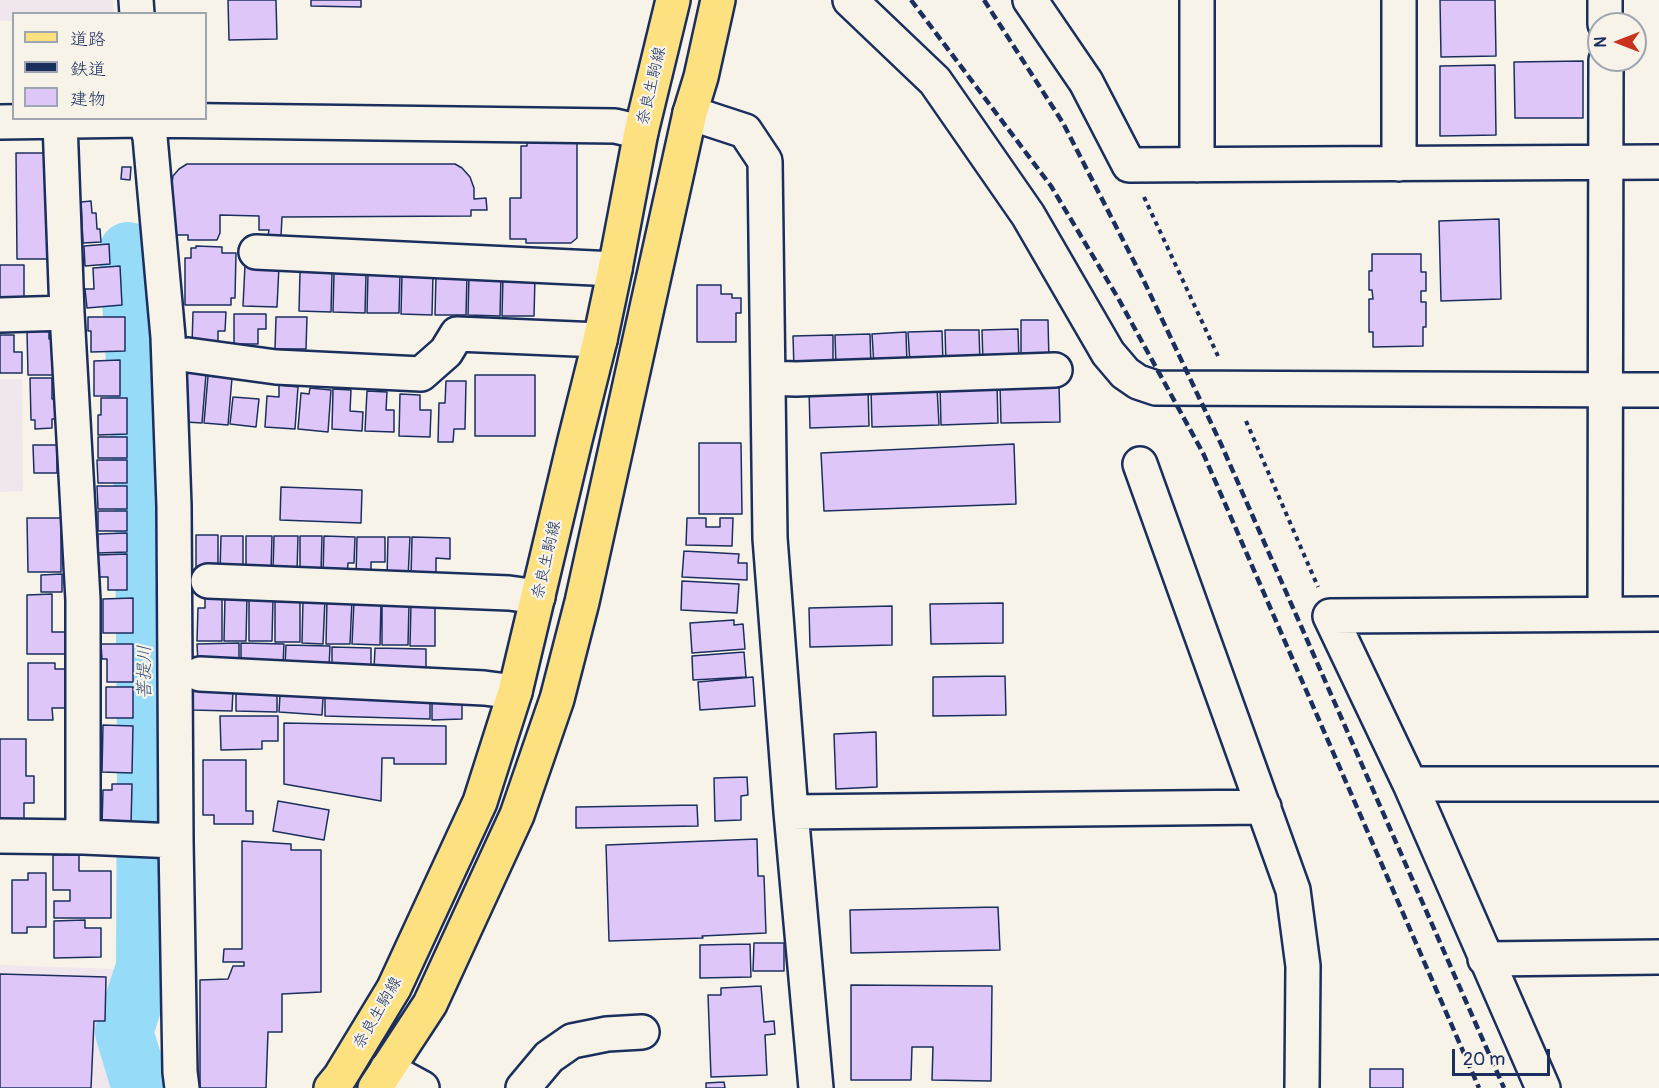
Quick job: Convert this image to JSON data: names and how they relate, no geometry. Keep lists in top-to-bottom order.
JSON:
{
  "streets": {
    "main road": ["奈良生駒線"]
  },
  "water": ["菩提川"],
  "legend": ["道路", "鉄道", "建物"],
  "scale_bar": "20 m",
  "north": "left"
}
